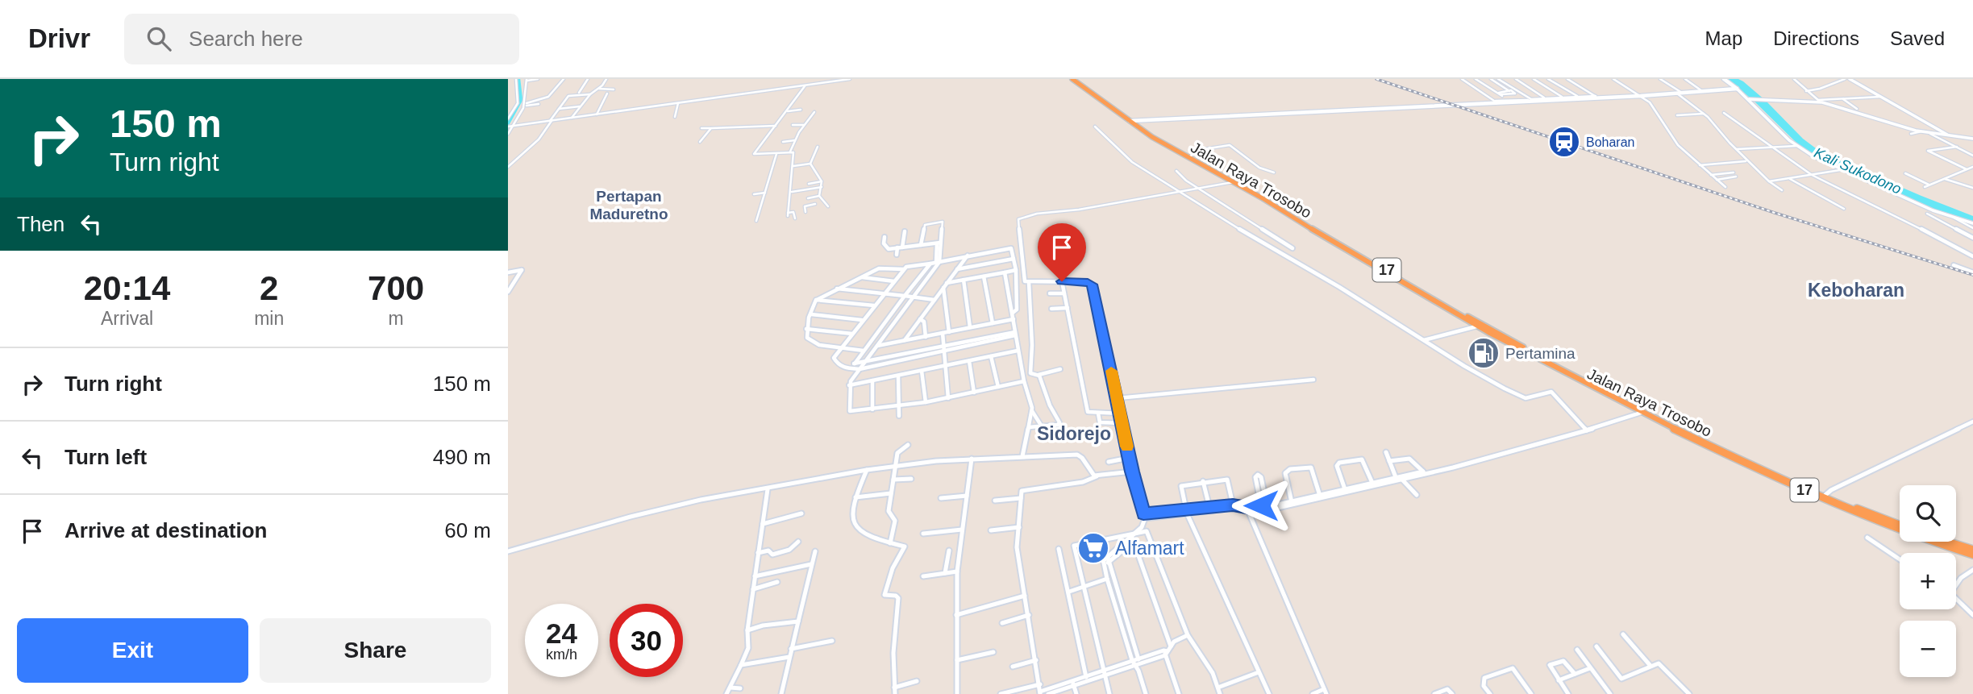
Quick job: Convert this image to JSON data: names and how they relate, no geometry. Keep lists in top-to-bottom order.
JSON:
{
  "streets": {
    "highway": ["Jalan Raya Trosobo", "17"]
  },
  "districts": ["Pertapan Maduretno", "Keboharan", "Sidorejo"],
  "water": ["Kali Sukodono"],
  "places": {
    "station": ["Boharan"],
    "fuel station": ["Pertamina"],
    "supermarket": ["Alfamart"]
  },
  "page": {
    "header": "Drivr",
    "search": "Search here",
    "nav": ["Map", "Directions", "Saved"],
    "turn": ["150 m", "Turn right"],
    "then": "Then",
    "eta": [
      "20:14",
      "Arrival",
      "2",
      "min",
      "700",
      "m"
    ],
    "list": [
      {
        "name": "Turn right",
        "value": "150 m"
      },
      {
        "name": "Turn left",
        "value": "490 m"
      },
      {
        "name": "Arrive at destination",
        "value": "60 m"
      }
    ],
    "map_buttons": ["+", "−"],
    "speed": "24 km/h",
    "limit": "30",
    "buttons": ["Exit", "Share"]
  }
}
